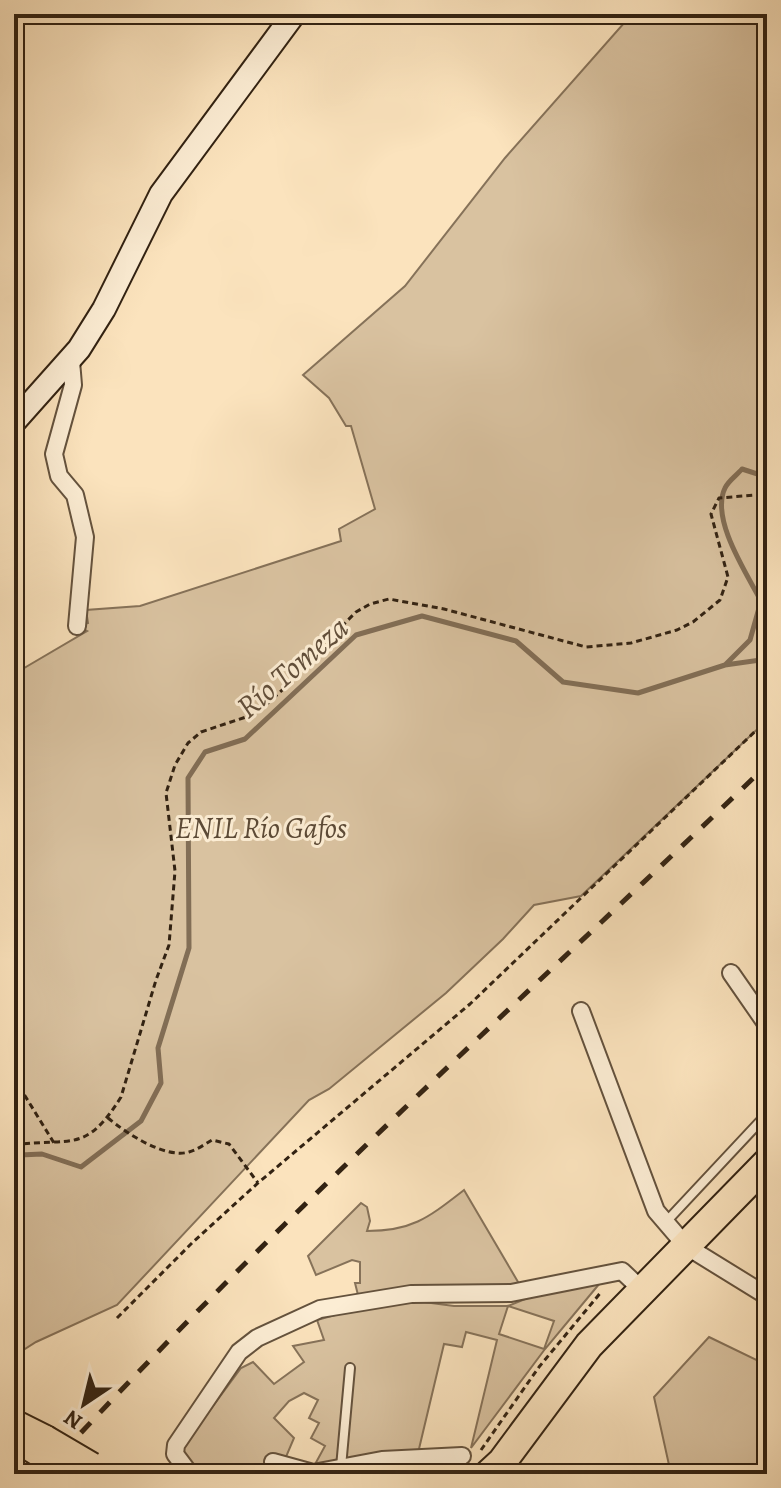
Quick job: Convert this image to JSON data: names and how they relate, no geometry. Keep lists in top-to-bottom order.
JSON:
{
  "water": ["Río Tomeza"],
  "parks": ["ENIL Río Gafos"],
  "north": "bottom left"
}
